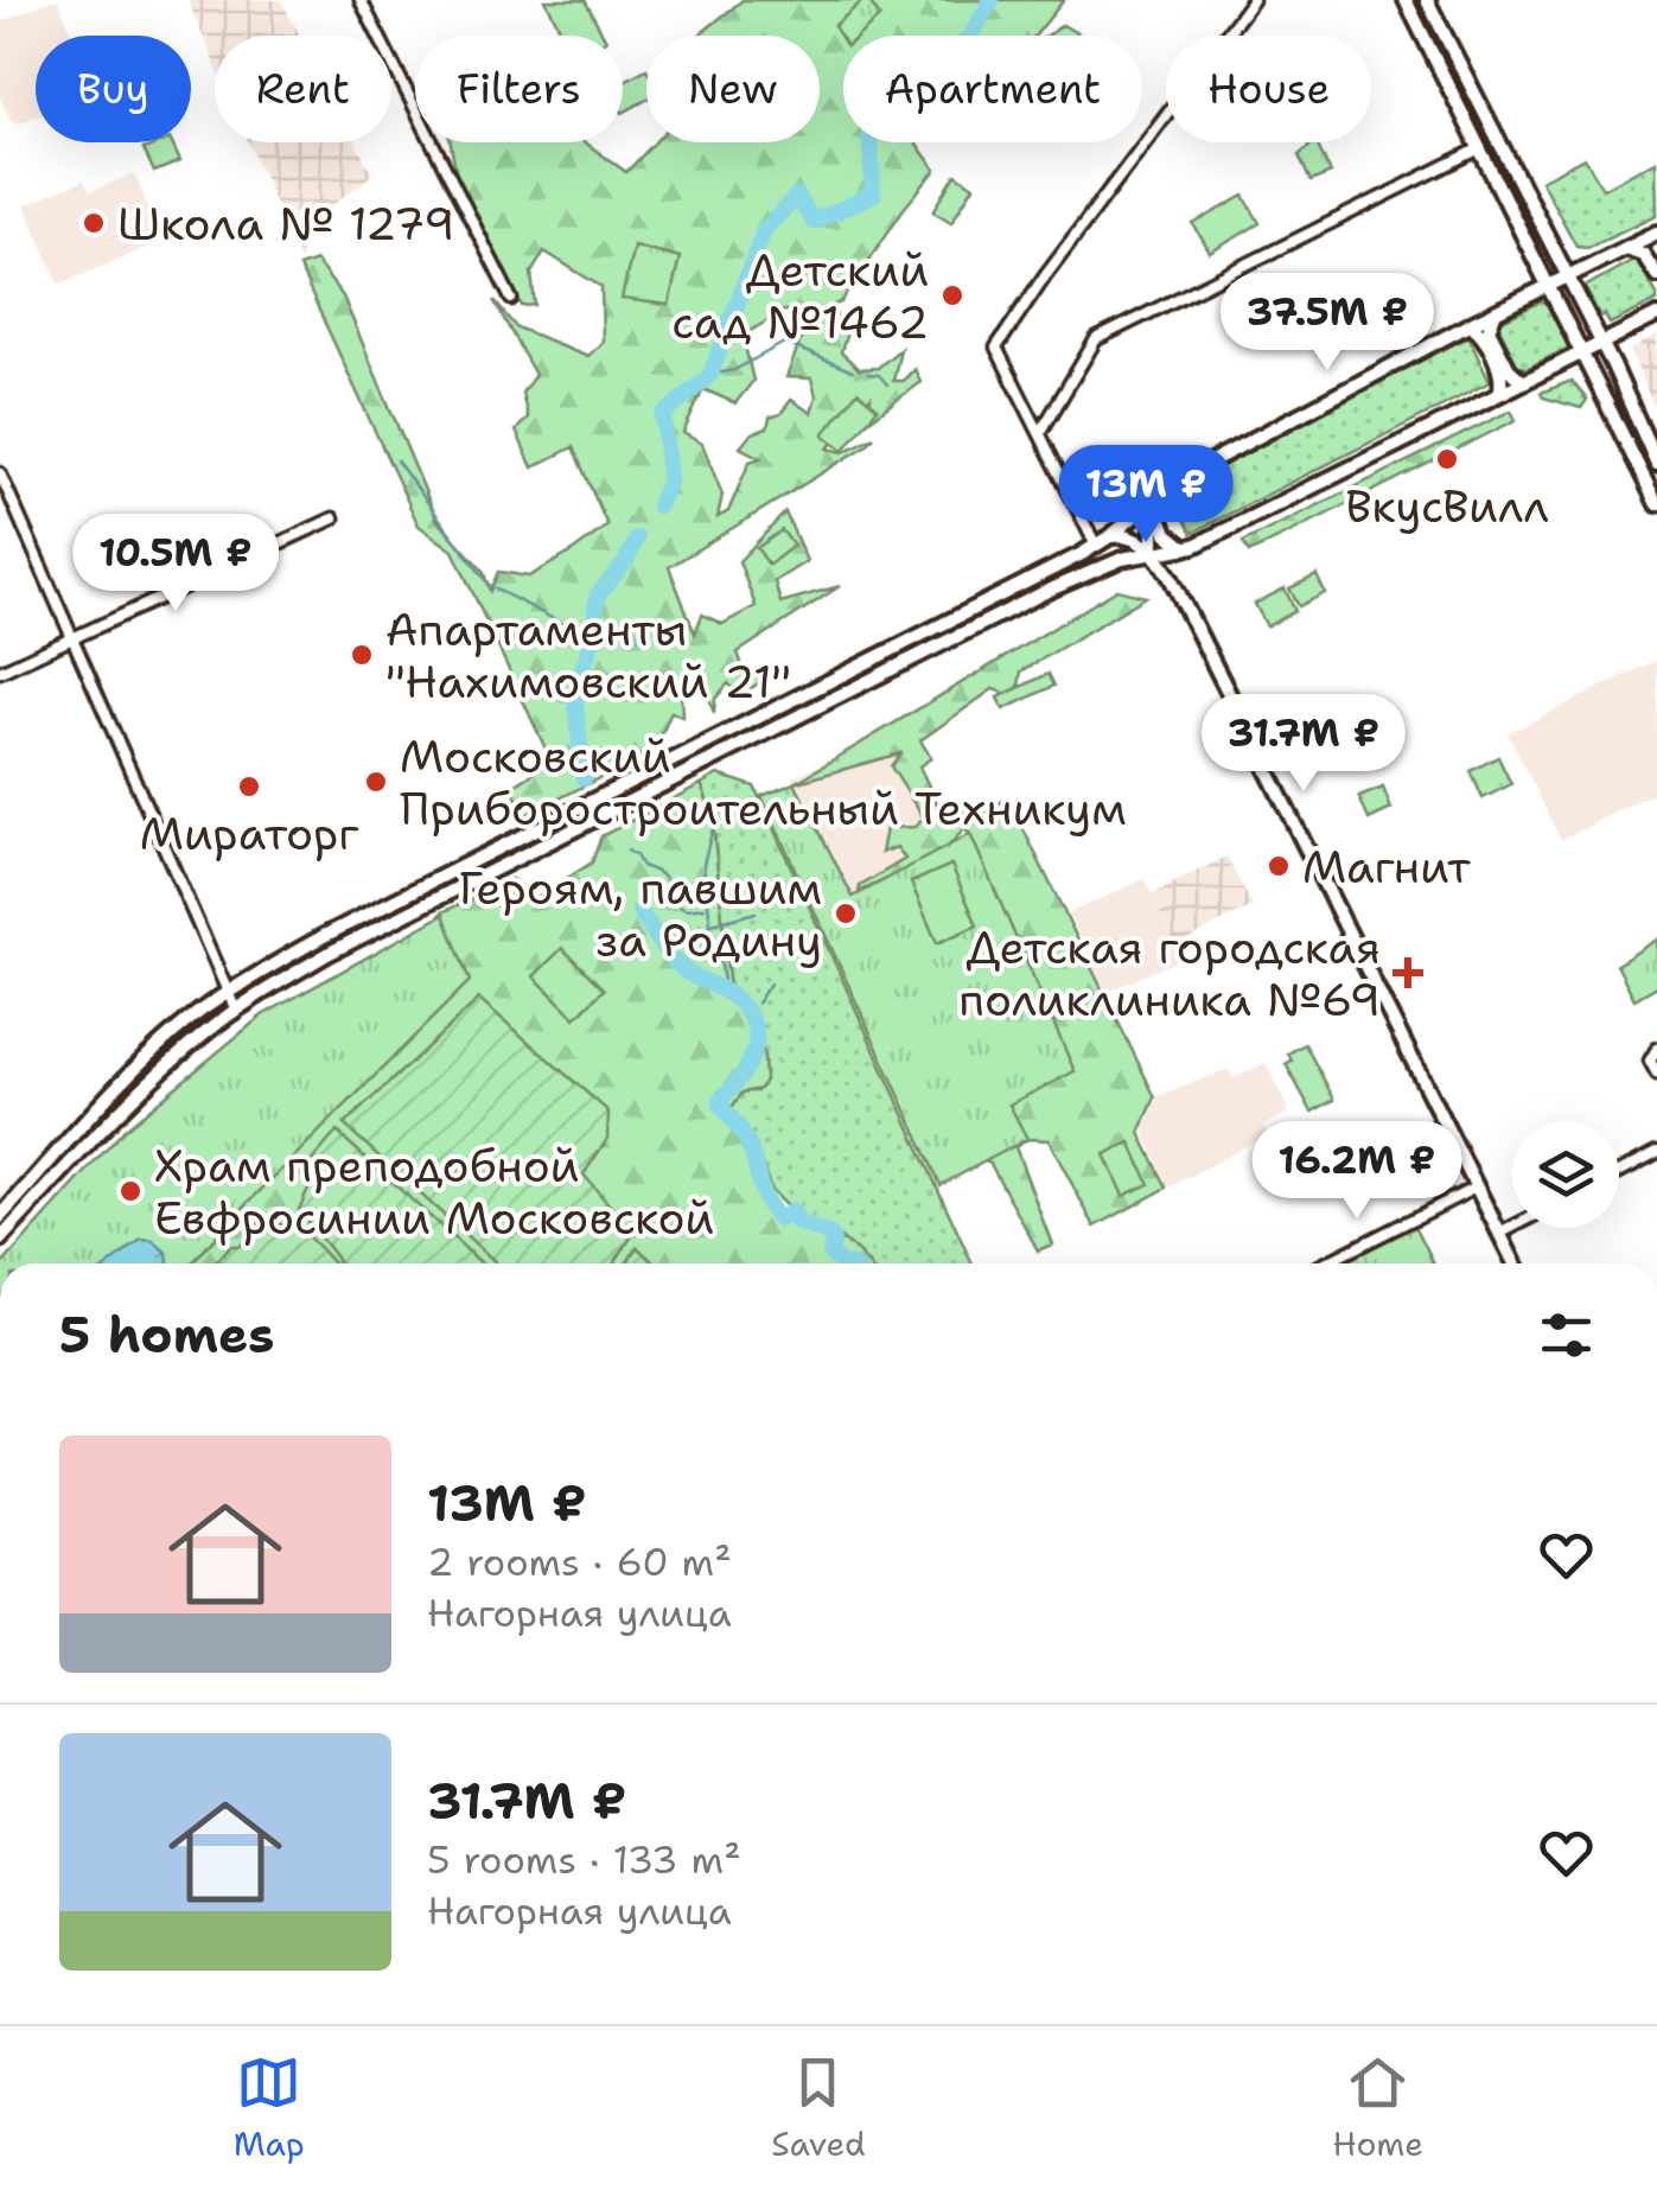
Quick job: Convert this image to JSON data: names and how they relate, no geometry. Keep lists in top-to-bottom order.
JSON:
{
  "places": {
    "other": [
      "Школа № 1279",
      "Детский сад №1462",
      "ВкусВилл",
      "Апартаменты \"Нахимовский 21\"",
      "Московский Приборостроительный Техникум",
      "Мираторг",
      "Магнит",
      "Героям, павшим за Родину",
      "Храм преподобной Евфросинии Московской"
    ],
    "health": ["Детская городская поликлиника №69"]
  },
  "page": {
    "chip": [
      "Buy",
      "Rent",
      "Filters",
      "New",
      "Apartment",
      "House"
    ],
    "price": [
      "37.5M ₽",
      "13M ₽",
      "10.5M ₽",
      "31.7M ₽",
      "16.2M ₽"
    ],
    "heading": "5 homes",
    "list": [
      {
        "name": "13M ₽",
        "note": "2 rooms · 60 m² · Нагорная улица"
      },
      {
        "name": "31.7M ₽",
        "note": "5 rooms · 133 m² · Нагорная улица"
      }
    ],
    "tabs": ["Map", "Saved", "Home"]
  }
}
